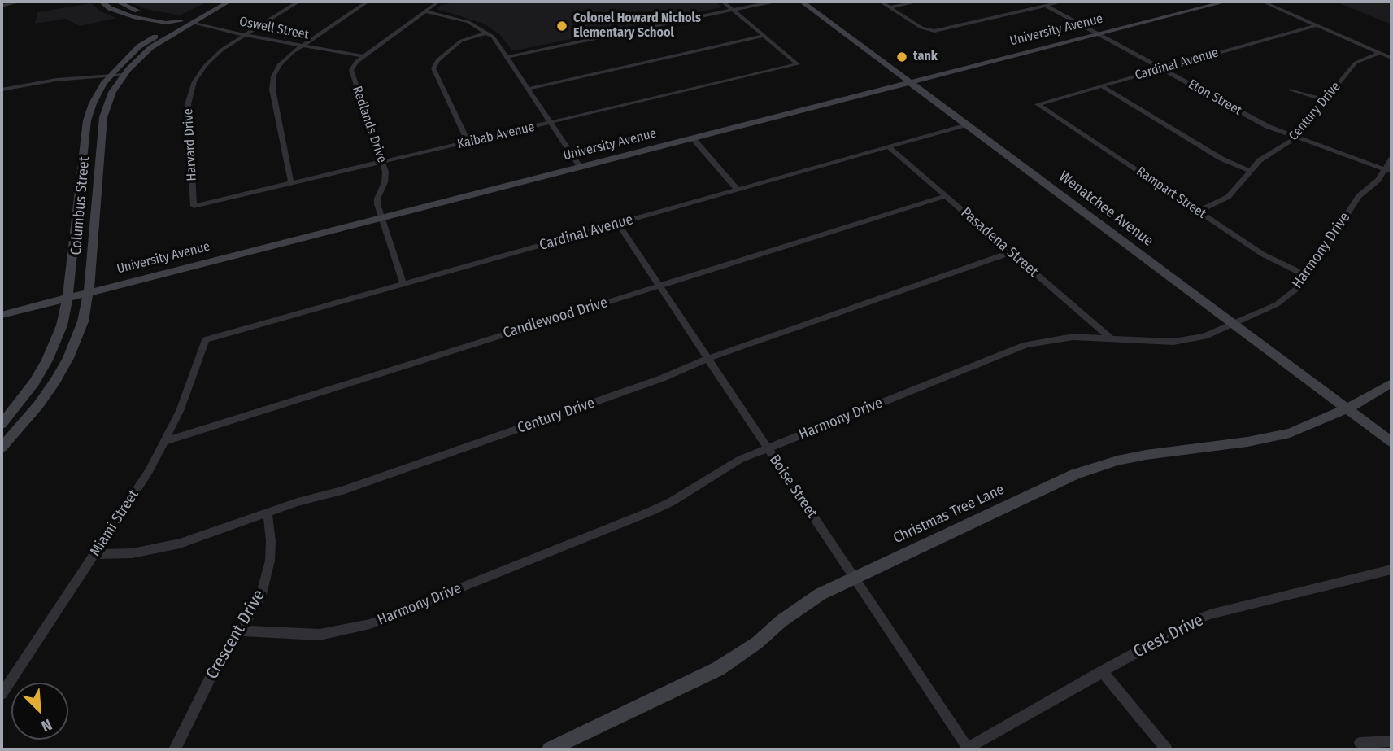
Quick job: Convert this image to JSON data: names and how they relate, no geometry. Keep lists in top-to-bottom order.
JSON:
{
  "streets": {
    "street": [
      "Oswell Street",
      "University Avenue",
      "Cardinal Avenue",
      "Eton Street",
      "Century Drive",
      "Redlands Drive",
      "Kaibab Avenue",
      "Harvard Drive",
      "Rampart Street",
      "Columbus Street",
      "Wenatchee Avenue",
      "Pasadena Street",
      "Harmony Drive",
      "Candlewood Drive",
      "Boise Street",
      "Christmas Tree Lane",
      "Miami Street",
      "Crescent Drive",
      "Crest Drive"
    ]
  },
  "crossings": [
    ["Oswell Street", "Redlands Drive"],
    ["Oswell Street", "Harvard Drive"],
    ["Oswell Street", "Columbus Street"],
    ["University Avenue", "Eton Street"],
    ["University Avenue", "Redlands Drive"],
    ["University Avenue", "Columbus Street"],
    ["University Avenue", "Wenatchee Avenue"],
    ["Cardinal Avenue", "Eton Street"],
    ["Cardinal Avenue", "Redlands Drive"],
    ["Cardinal Avenue", "Rampart Street"],
    ["Cardinal Avenue", "Wenatchee Avenue"],
    ["Cardinal Avenue", "Pasadena Street"],
    ["Cardinal Avenue", "Boise Street"],
    ["Cardinal Avenue", "Miami Street"],
    ["Eton Street", "Century Drive"],
    ["Eton Street", "Harmony Drive"],
    ["Century Drive", "Rampart Street"],
    ["Century Drive", "Pasadena Street"],
    ["Century Drive", "Boise Street"],
    ["Century Drive", "Miami Street"],
    ["Century Drive", "Crescent Drive"],
    ["Redlands Drive", "Kaibab Avenue"],
    ["Kaibab Avenue", "Harvard Drive"],
    ["Rampart Street", "Harmony Drive"],
    ["Wenatchee Avenue", "Harmony Drive"],
    ["Wenatchee Avenue", "Christmas Tree Lane"],
    ["Pasadena Street", "Harmony Drive"],
    ["Pasadena Street", "Candlewood Drive"],
    ["Harmony Drive", "Boise Street"],
    ["Harmony Drive", "Crescent Drive"],
    ["Candlewood Drive", "Boise Street"],
    ["Candlewood Drive", "Miami Street"],
    ["Boise Street", "Christmas Tree Lane"],
    ["Boise Street", "Crest Drive"]
  ],
  "places": ["Colonel Howard Nichols Elementary School", "tank"],
  "north": "bottom right"
}
